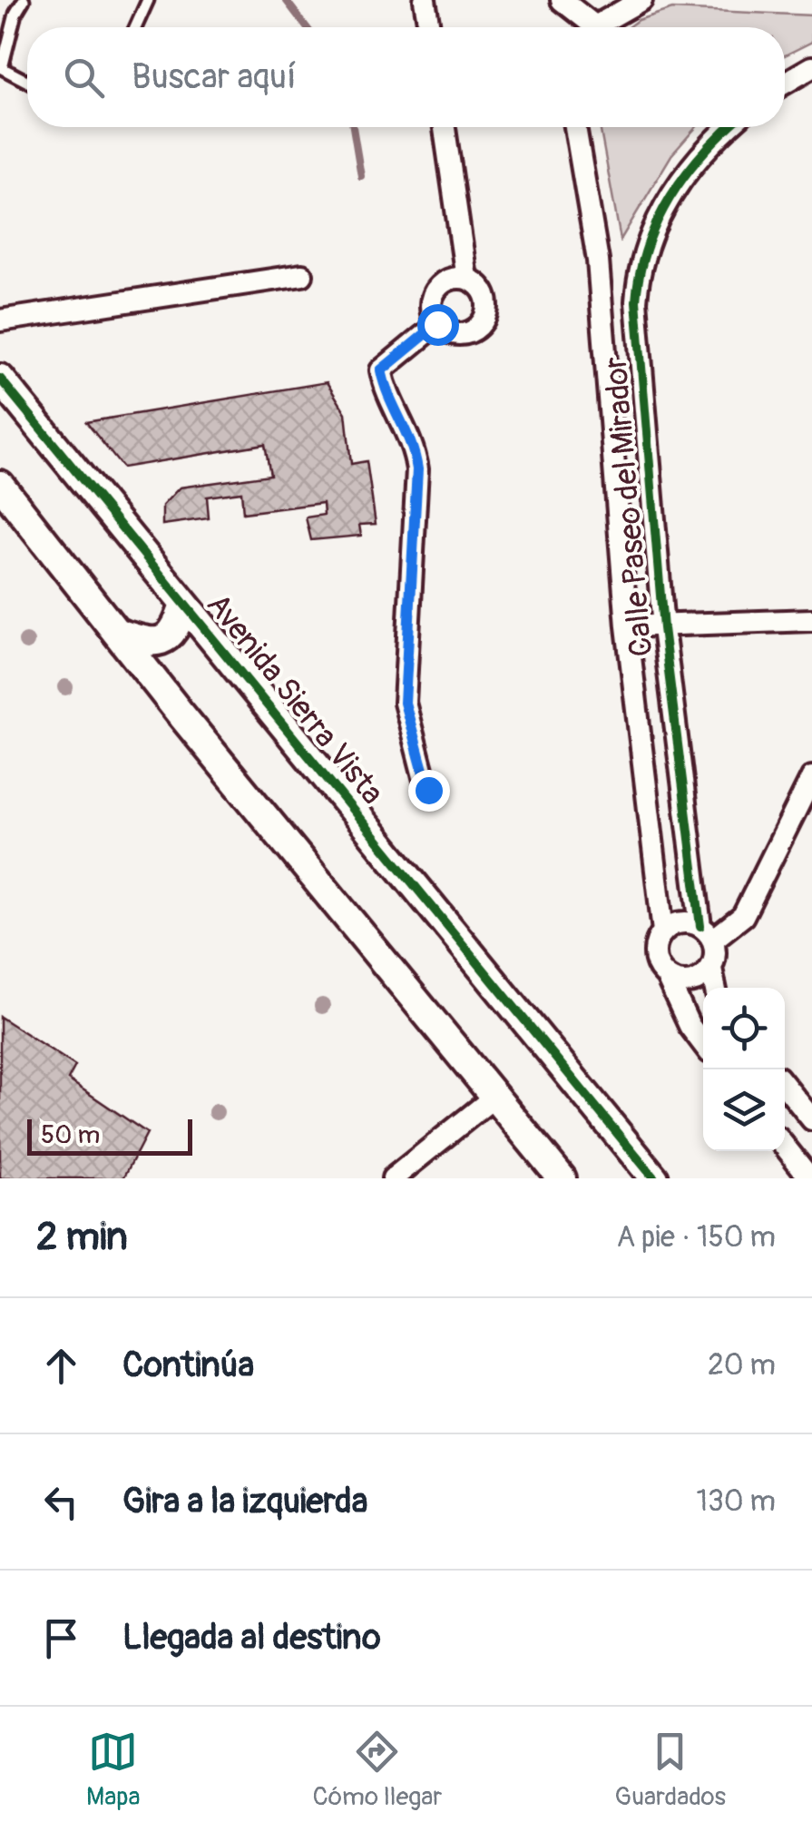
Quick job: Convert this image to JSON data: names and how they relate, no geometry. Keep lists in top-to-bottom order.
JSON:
{
  "streets": {
    "street": ["Calle Paseo del Mirador", "Avenida Sierra Vista"]
  },
  "scale_bar": "50 m",
  "page": {
    "search": "Buscar aquí",
    "scale": "50 m",
    "heading": ["2 min", "A pie · 150 m"],
    "list": [
      ["Continúa", "20 m"],
      ["Gira a la izquierda", "130 m"],
      "Llegada al destino"
    ],
    "nav": ["Mapa", "Cómo llegar", "Guardados"]
  }
}
